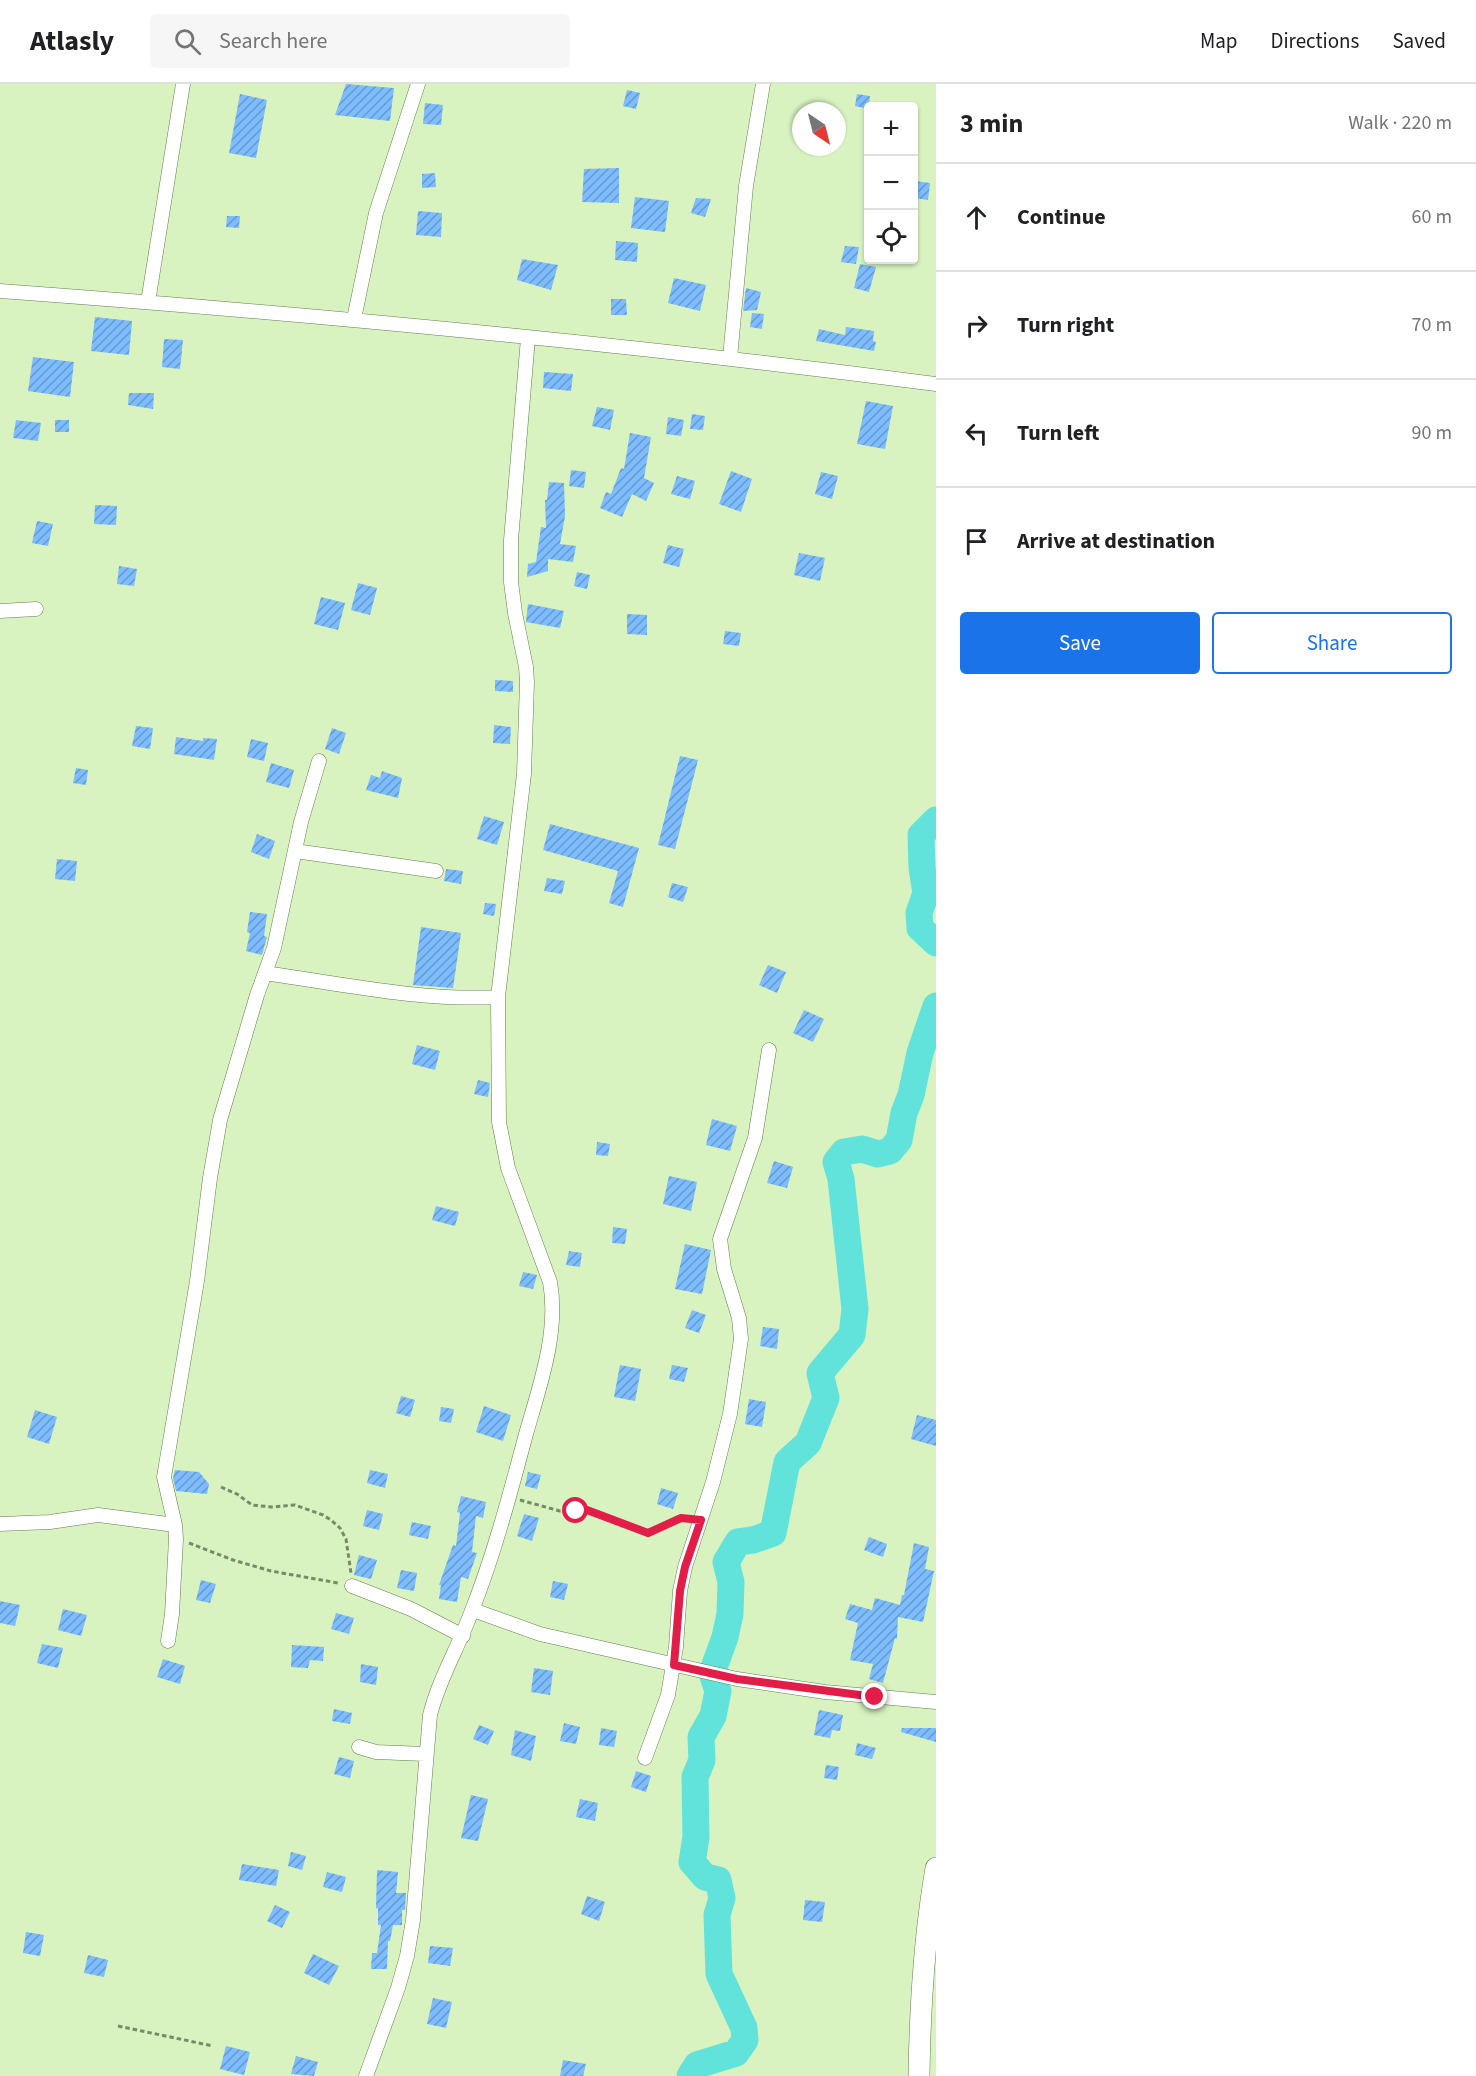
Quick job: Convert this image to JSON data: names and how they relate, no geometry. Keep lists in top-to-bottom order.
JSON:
{
  "north": "bottom right",
  "page": {
    "header": "Atlasly",
    "search": "Search here",
    "nav": ["Map", "Directions", "Saved"],
    "heading": ["3 min", "Walk · 220 m"],
    "map_buttons": ["+", "−"],
    "list": [
      ["Continue", "60 m"],
      ["Turn right", "70 m"],
      ["Turn left", "90 m"],
      "Arrive at destination"
    ],
    "buttons": ["Save", "Share"]
  }
}
